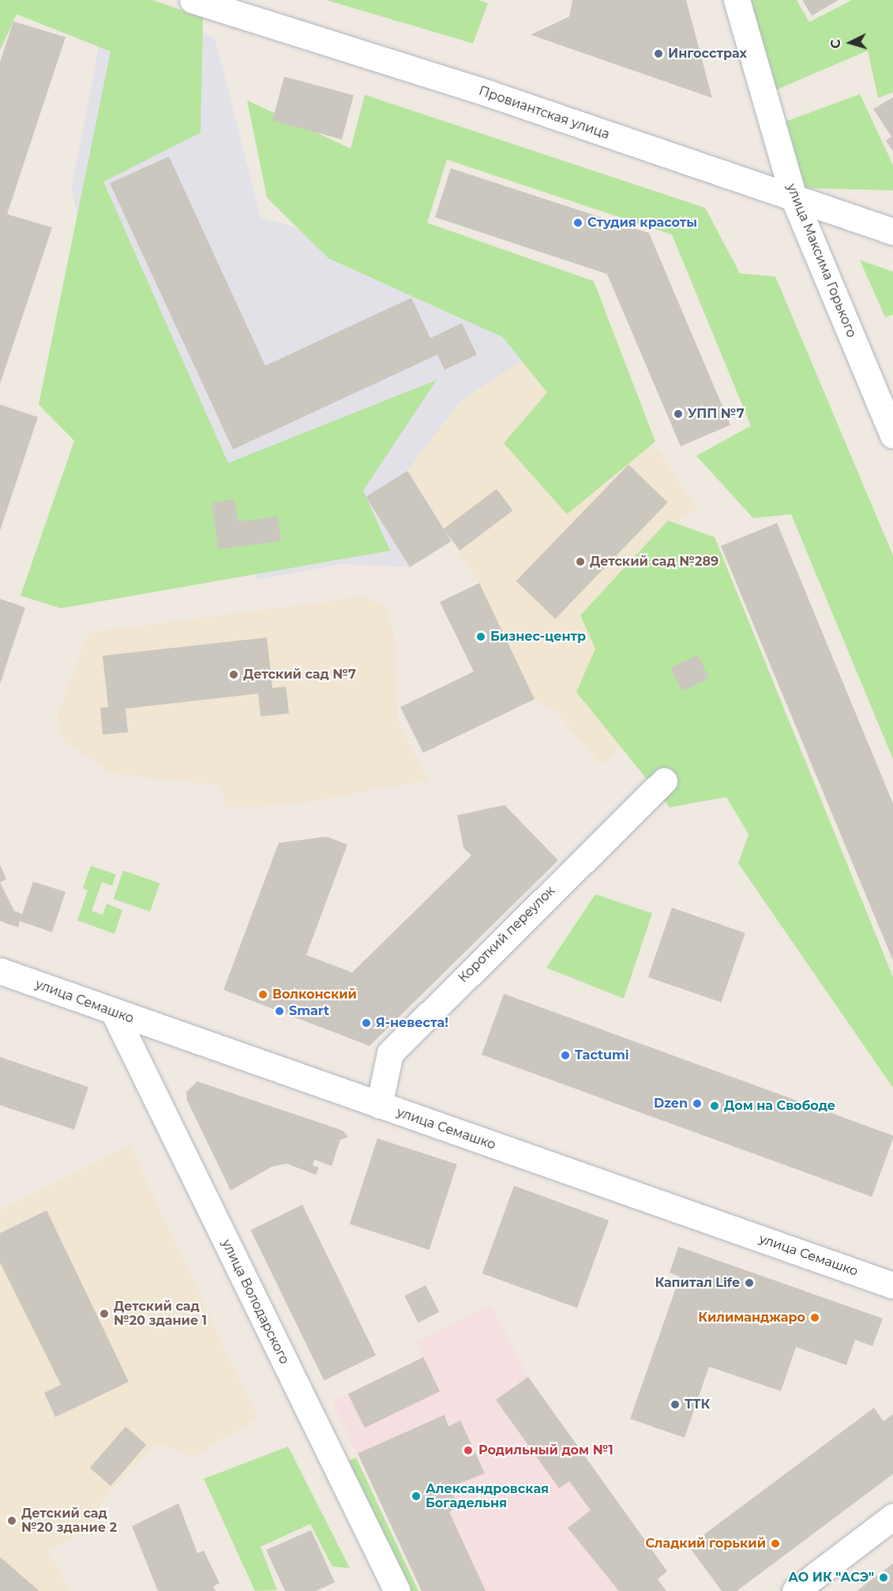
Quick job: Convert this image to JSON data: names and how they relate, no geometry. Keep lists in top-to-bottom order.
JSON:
{
  "streets": {
    "street": [
      "Провиантская улица",
      "улица Максима Горького",
      "Короткий переулок",
      "улица Семашко",
      "улица Володарского"
    ]
  },
  "crossings": [
    ["Провиантская улица", "улица Максима Горького"],
    ["Короткий переулок", "улица Семашко"],
    ["улица Семашко", "улица Володарского"]
  ],
  "places": [
    "Ингосстрах",
    "Студия красоты",
    "УПП №7",
    "Детский сад №289",
    "Бизнес-центр",
    "Детский сад №7",
    "Волконский",
    "Smart",
    "Я-невеста!",
    "Tactumi",
    "Dzen",
    "Дом на Свободе",
    "Капитал Life",
    "Детский сад №20 здание 1",
    "Килиманджаро",
    "ТТК",
    "Родильный дом №1",
    "Александровская Богадельня",
    "Детский сад №20 здание 2",
    "Сладкий горький",
    "АО ИК \"АСЭ\""
  ],
  "north": "left"
}
